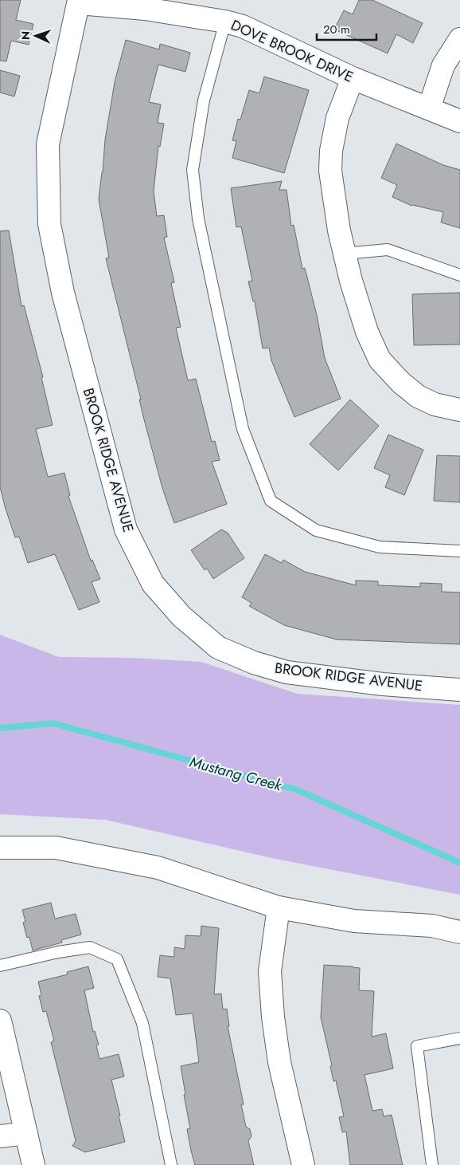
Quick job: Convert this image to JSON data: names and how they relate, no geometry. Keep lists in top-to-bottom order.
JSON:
{
  "streets": {
    "street": ["DOVE BROOK DRIVE", "BROOK RIDGE AVENUE"]
  },
  "crossings": [
    ["DOVE BROOK DRIVE", "BROOK RIDGE AVENUE"]
  ],
  "water": ["Mustang Creek"],
  "scale_bar": "20 m",
  "north": "left"
}
